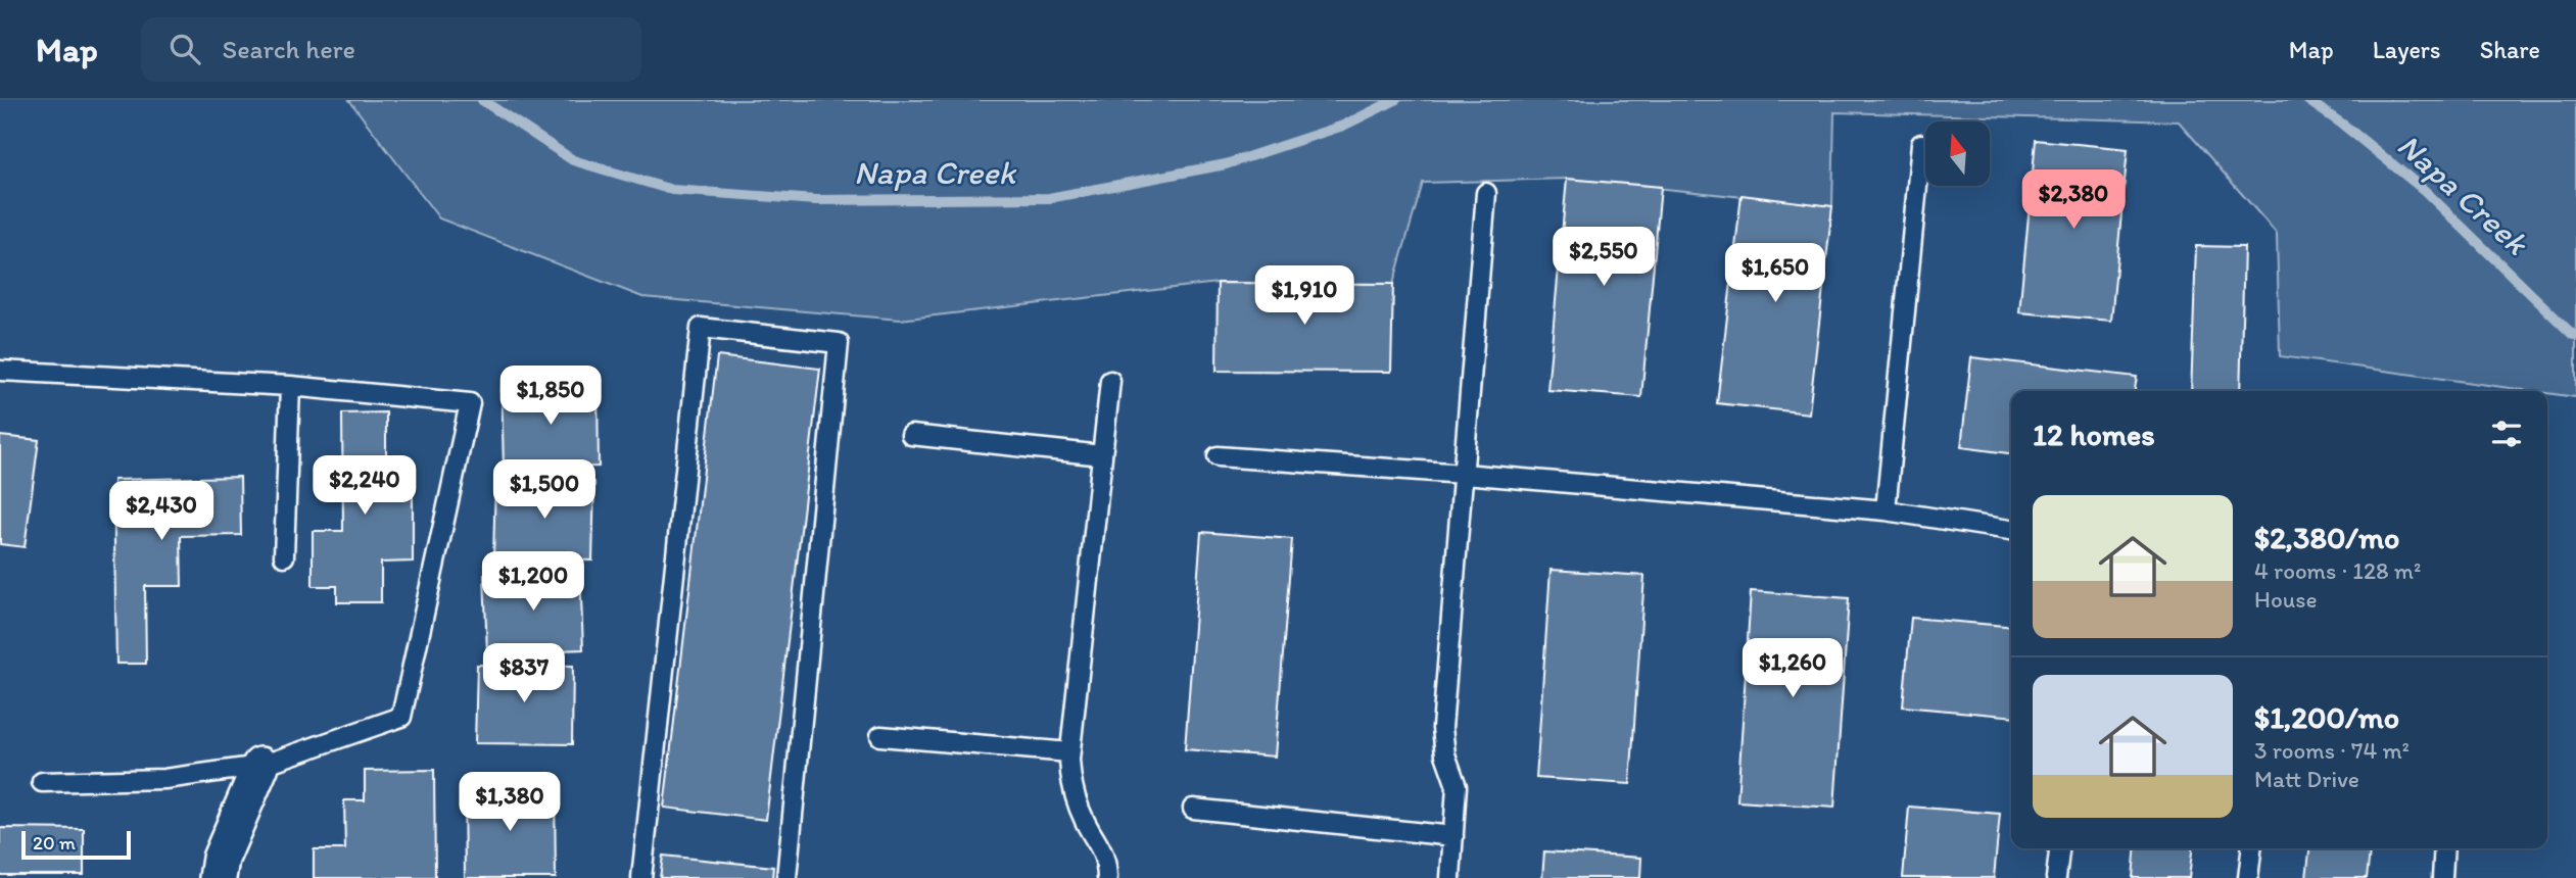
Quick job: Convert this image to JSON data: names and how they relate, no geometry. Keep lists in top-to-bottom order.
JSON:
{
  "water": ["Napa Creek"],
  "scale_bar": "20 m",
  "north": "top",
  "page": {
    "header": "Map",
    "search": "Search here",
    "nav": ["Map", "Layers", "Share"],
    "price": [
      "$2,380",
      "$2,550",
      "$1,650",
      "$1,910",
      "$1,850",
      "$2,240",
      "$1,500",
      "$2,430",
      "$1,200",
      "$1,260",
      "$837",
      "$1,380"
    ],
    "heading": "12 homes",
    "list": [
      {
        "name": "$2,380/mo",
        "note": "4 rooms · 128 m² · House"
      },
      {
        "name": "$1,200/mo",
        "note": "3 rooms · 74 m² · Matt Drive"
      }
    ],
    "scale": "20 m"
  }
}
